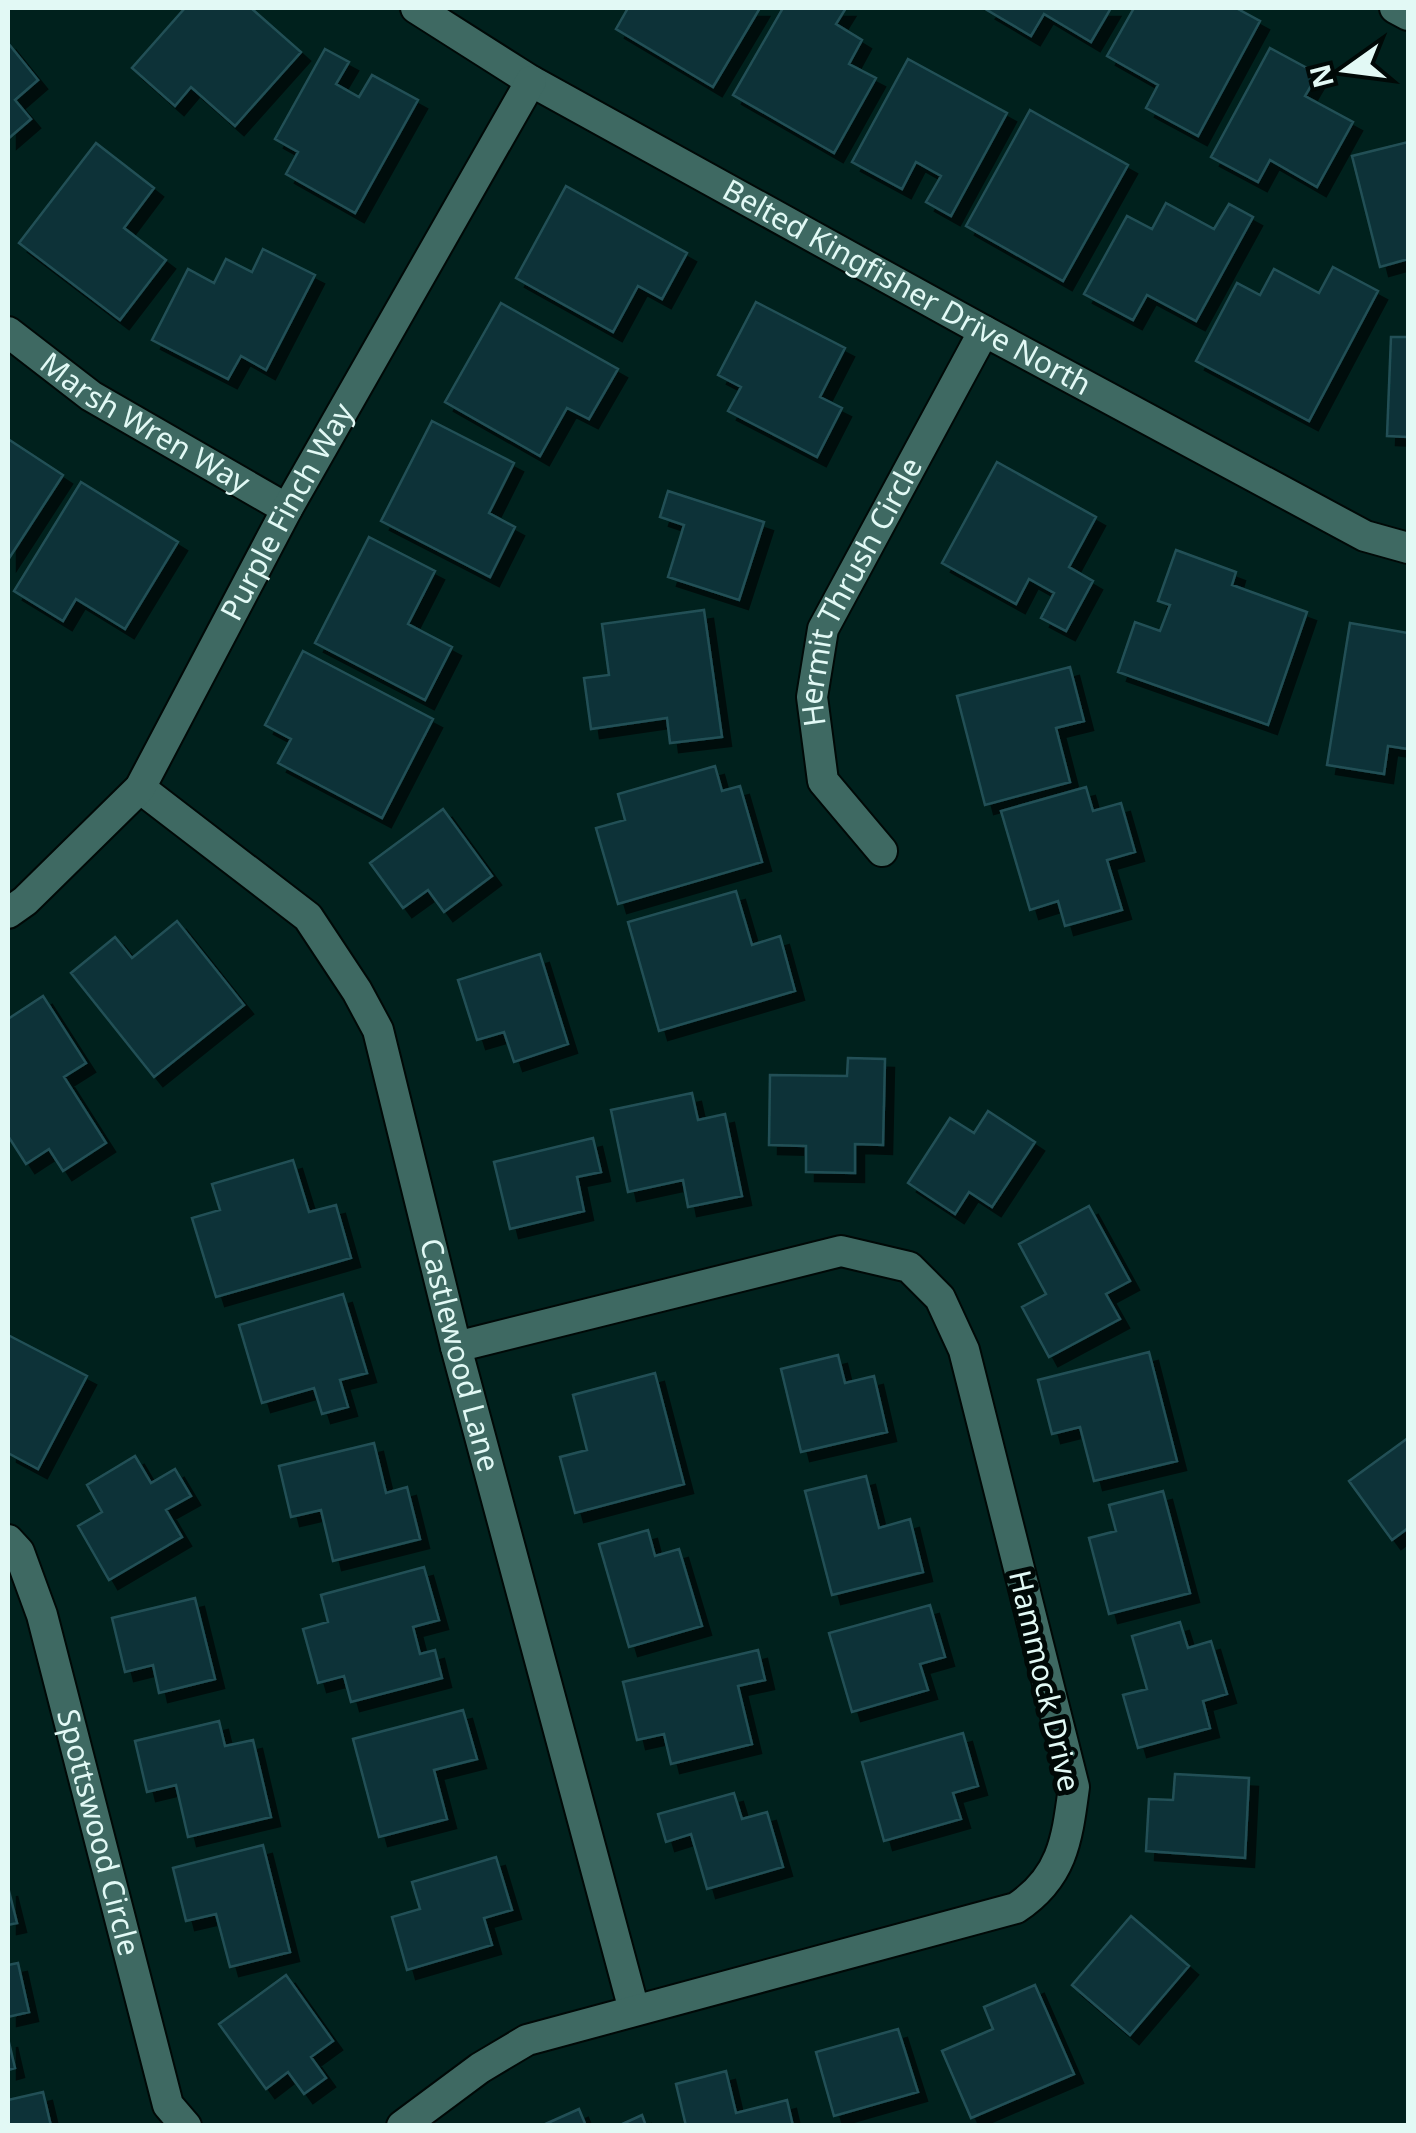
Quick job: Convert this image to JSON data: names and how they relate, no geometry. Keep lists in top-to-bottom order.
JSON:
{
  "streets": {
    "street": [
      "Belted Kingfisher Drive North",
      "Marsh Wren Way",
      "Purple Finch Way",
      "Hermit Thrush Circle",
      "Castlewood Lane",
      "Hammock Drive",
      "Spottswood Circle"
    ]
  },
  "crossings": [
    ["Belted Kingfisher Drive North", "Purple Finch Way"],
    ["Belted Kingfisher Drive North", "Hermit Thrush Circle"],
    ["Marsh Wren Way", "Purple Finch Way"],
    ["Purple Finch Way", "Castlewood Lane"],
    ["Castlewood Lane", "Hammock Drive"]
  ],
  "north": "left"
}
